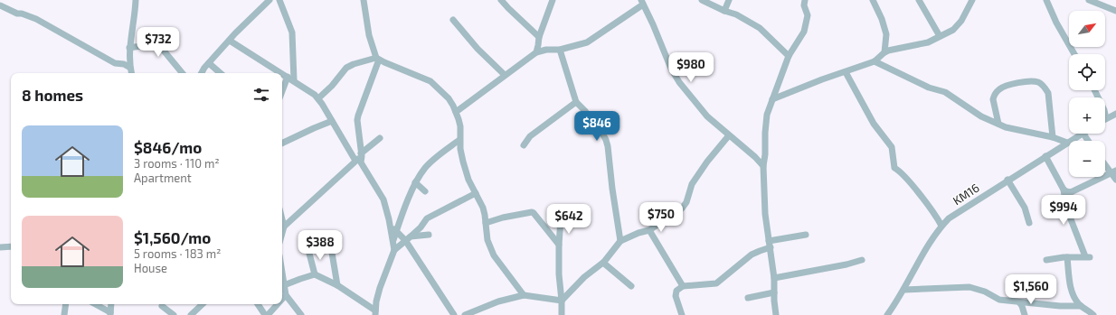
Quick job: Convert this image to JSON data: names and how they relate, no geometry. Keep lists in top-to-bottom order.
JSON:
{
  "streets": {
    "street": ["KM16"]
  },
  "north": "top right",
  "page": {
    "map_buttons": ["+", "−"],
    "price": [
      "$732",
      "$980",
      "$846",
      "$994",
      "$750",
      "$642",
      "$388",
      "$1,560"
    ],
    "heading": "8 homes",
    "list": [
      {
        "name": "$846/mo",
        "note": "3 rooms · 110 m² · Apartment"
      },
      {
        "name": "$1,560/mo",
        "note": "5 rooms · 183 m² · House"
      }
    ]
  }
}
